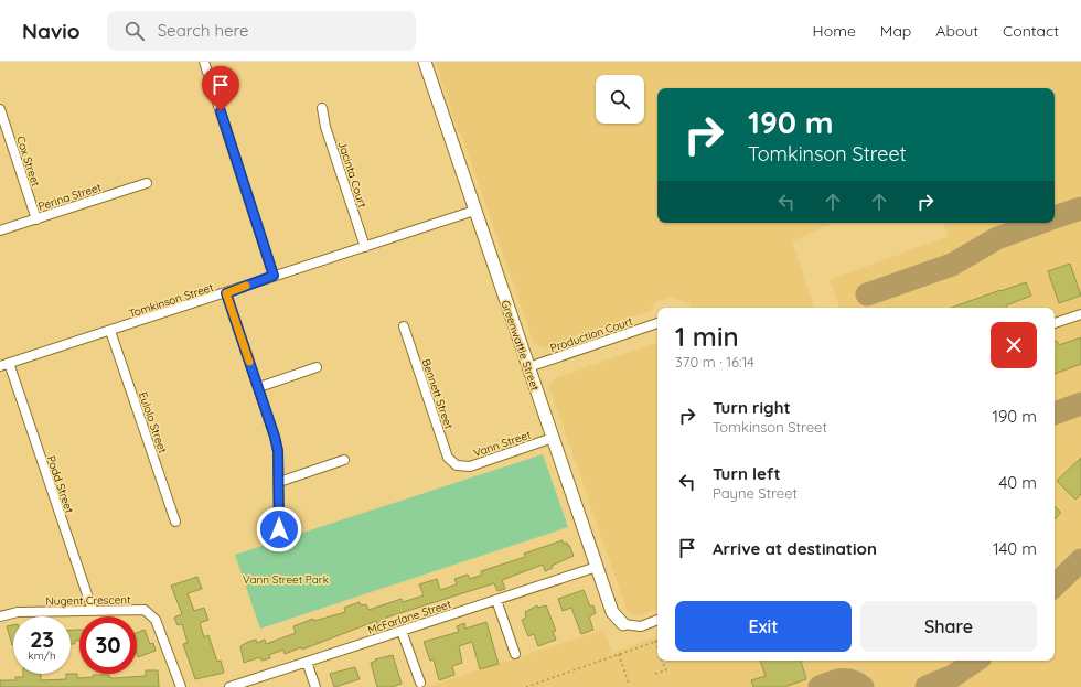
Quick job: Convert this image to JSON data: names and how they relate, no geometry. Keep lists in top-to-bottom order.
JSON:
{
  "streets": {
    "street": [
      "Cox Street",
      "Jacinta Court",
      "Perina Street",
      "Tomkinson Street",
      "Production Court",
      "Greenwattle Street",
      "Bennett Street",
      "Eulolo Street",
      "Vann Street",
      "Podd Street",
      "Nugent Crescent",
      "McFarlane Street"
    ]
  },
  "crossings": [
    ["Cox Street", "Perina Street"],
    ["Jacinta Court", "Tomkinson Street"],
    ["Tomkinson Street", "Greenwattle Street"],
    ["Tomkinson Street", "Eulolo Street"],
    ["Tomkinson Street", "Podd Street"],
    ["Production Court", "Greenwattle Street"],
    ["Greenwattle Street", "Vann Street"],
    ["Greenwattle Street", "McFarlane Street"],
    ["Bennett Street", "Vann Street"],
    ["Podd Street", "Nugent Crescent"]
  ],
  "parks": ["Vann Street Park"],
  "page": {
    "header": "Navio",
    "search": "Search here",
    "nav": [
      "Home",
      "Map",
      "About",
      "Contact"
    ],
    "turn": ["190 m", "Tomkinson Street"],
    "heading": ["1 min", "370 m · 16:14"],
    "list": [
      {
        "name": "Turn right",
        "note": "Tomkinson Street",
        "value": "190 m"
      },
      {
        "name": "Turn left",
        "note": "Payne Street",
        "value": "40 m"
      },
      {
        "name": "Arrive at destination",
        "value": "140 m"
      }
    ],
    "buttons": ["Exit", "Share"],
    "speed": "23 km/h",
    "limit": "30"
  }
}
